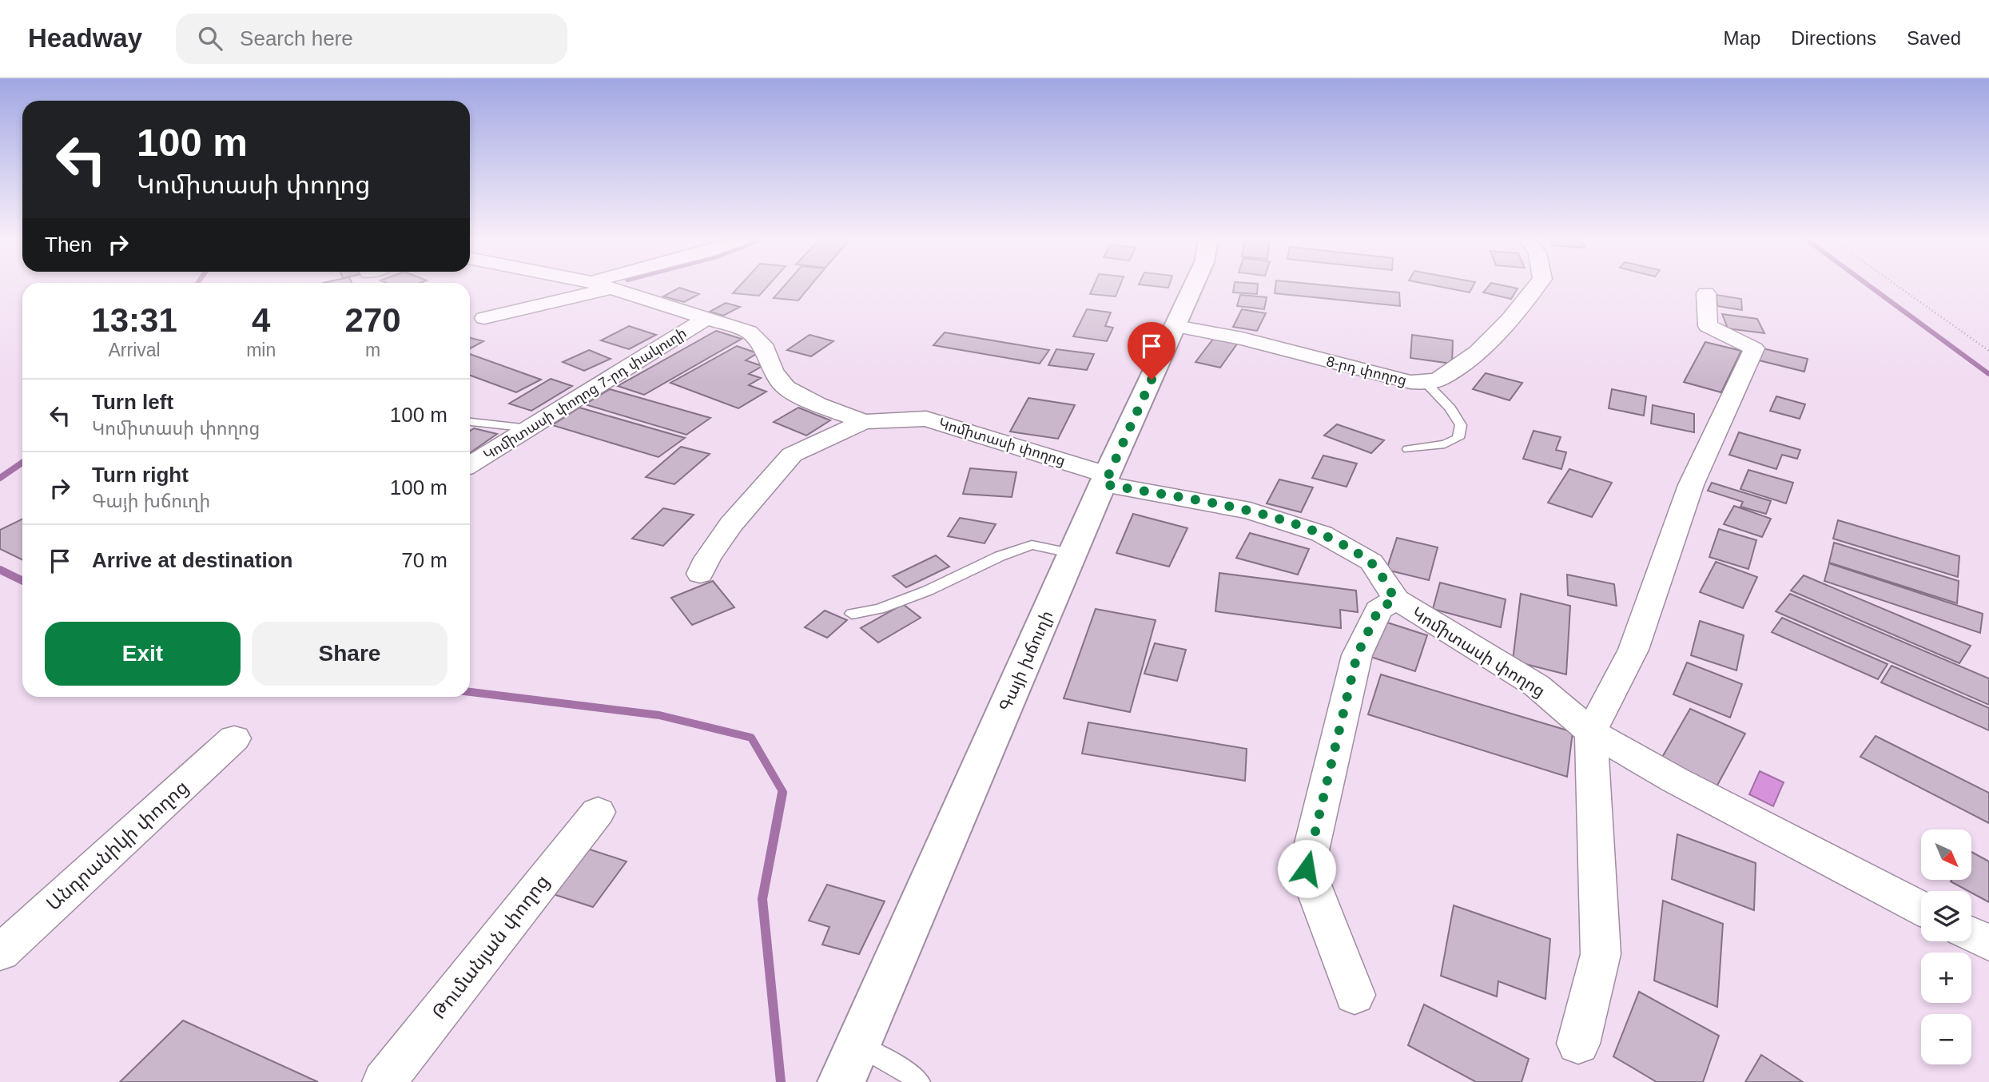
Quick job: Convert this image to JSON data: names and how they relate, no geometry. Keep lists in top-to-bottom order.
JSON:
{
  "streets": {
    "main road": ["Գայի խճուղի"],
    "street": [
      "8-րդ փողոց",
      "Կոմիտասի փողոց 7-րդ փակուղի",
      "Կոմիտասի փողոց",
      "Անդրանիկի փողոց",
      "Թումանյան փողոց"
    ]
  },
  "crossings": [
    ["8-րդ փողոց", "Գայի խճուղի"],
    ["Կոմիտասի փողոց 7-րդ փակուղի", "Կոմիտասի փողոց"],
    ["Կոմիտասի փողոց", "Գայի խճուղի"]
  ],
  "north": "bottom right",
  "page": {
    "header": "Headway",
    "search": "Search here",
    "nav": ["Map", "Directions", "Saved"],
    "turn": ["100 m", "Կոմիտասի փողոց"],
    "then": "Then",
    "eta": [
      "13:31",
      "Arrival",
      "4",
      "min",
      "270",
      "m"
    ],
    "list": [
      {
        "name": "Turn left",
        "note": "Կոմիտասի փողոց",
        "value": "100 m"
      },
      {
        "name": "Turn right",
        "note": "Գայի խճուղի",
        "value": "100 m"
      },
      {
        "name": "Arrive at destination",
        "value": "70 m"
      }
    ],
    "buttons": ["Exit", "Share"],
    "map_buttons": ["+", "−"]
  }
}
